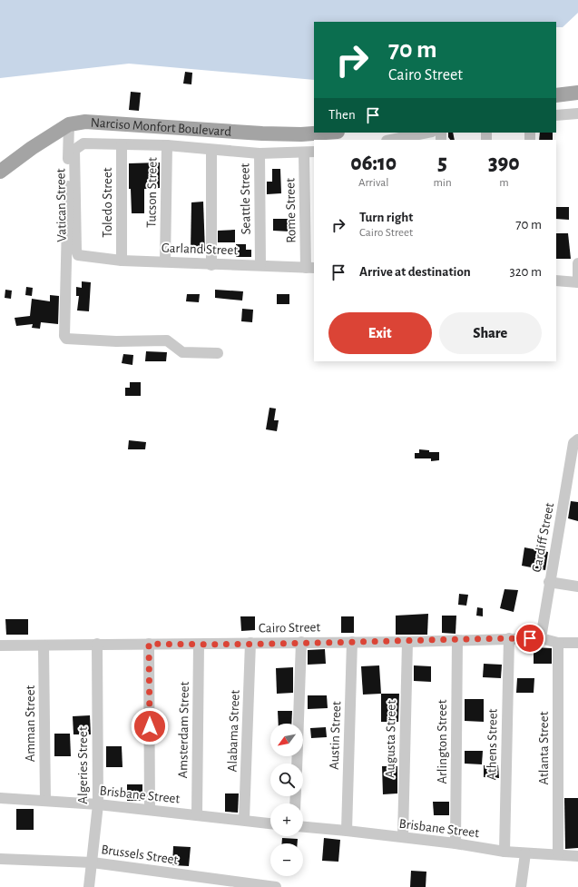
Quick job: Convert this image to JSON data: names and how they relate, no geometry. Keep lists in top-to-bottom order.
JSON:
{
  "streets": {
    "main road": ["Narciso Monfort Boulevard"],
    "street": [
      "Tucson Street",
      "Seattle Street",
      "Toledo Street",
      "Vatican Street",
      "Rome Street",
      "Garland Street",
      "Cardiff Street",
      "Cairo Street",
      "Amman Street",
      "Amsterdam Street",
      "Alabama Street",
      "Austin Street",
      "Augusta Street",
      "Arlington Street",
      "Athens Street",
      "Atlanta Street",
      "Algeries Street",
      "Brisbane Street",
      "Brussels Street"
    ]
  },
  "crossings": [
    ["Tucson Street", "Garland Street"],
    ["Seattle Street", "Garland Street"],
    ["Toledo Street", "Vatican Street"],
    ["Toledo Street", "Garland Street"],
    ["Vatican Street", "Garland Street"],
    ["Rome Street", "Garland Street"],
    ["Cardiff Street", "Cairo Street"],
    ["Cairo Street", "Amman Street"],
    ["Cairo Street", "Amsterdam Street"],
    ["Cairo Street", "Alabama Street"],
    ["Cairo Street", "Austin Street"],
    ["Cairo Street", "Augusta Street"],
    ["Cairo Street", "Arlington Street"],
    ["Cairo Street", "Athens Street"],
    ["Cairo Street", "Atlanta Street"],
    ["Cairo Street", "Algeries Street"],
    ["Amman Street", "Brisbane Street"],
    ["Amsterdam Street", "Brisbane Street"],
    ["Alabama Street", "Brisbane Street"],
    ["Austin Street", "Brisbane Street"],
    ["Augusta Street", "Brisbane Street"],
    ["Arlington Street", "Brisbane Street"],
    ["Athens Street", "Brisbane Street"],
    ["Atlanta Street", "Brisbane Street"],
    ["Algeries Street", "Brisbane Street"],
    ["Algeries Street", "Brussels Street"]
  ],
  "north": "bottom left",
  "page": {
    "turn": ["70 m", "Cairo Street"],
    "then": "Then",
    "eta": [
      "06:10",
      "Arrival",
      "5",
      "min",
      "390",
      "m"
    ],
    "list": [
      {
        "name": "Turn right",
        "note": "Cairo Street",
        "value": "70 m"
      },
      {
        "name": "Arrive at destination",
        "value": "320 m"
      }
    ],
    "buttons": ["Exit", "Share"],
    "map_buttons": ["+", "−"]
  }
}
